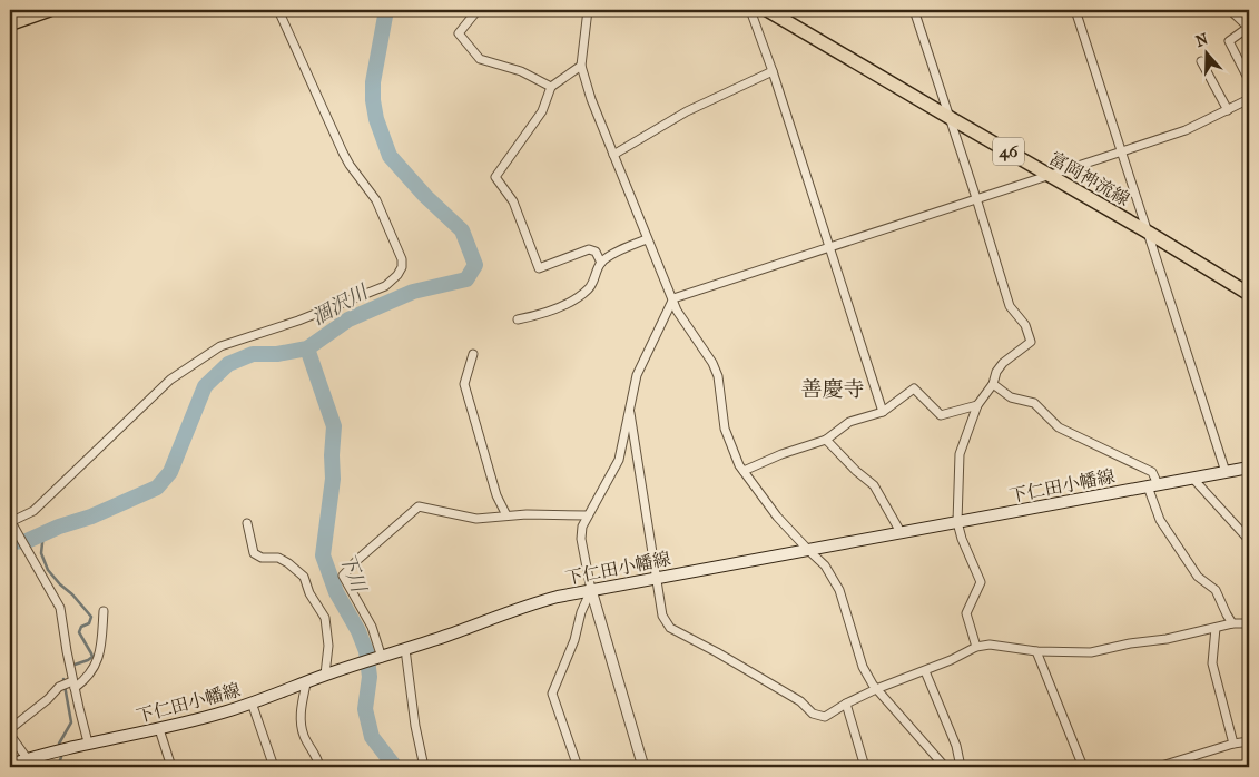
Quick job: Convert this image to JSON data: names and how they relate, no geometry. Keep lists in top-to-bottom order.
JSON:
{
  "streets": {
    "main road": ["46", "富岡神流線", "下仁田小幡線"]
  },
  "districts": ["善慶寺"],
  "water": ["涸沢川", "下川"],
  "north": "top"
}
